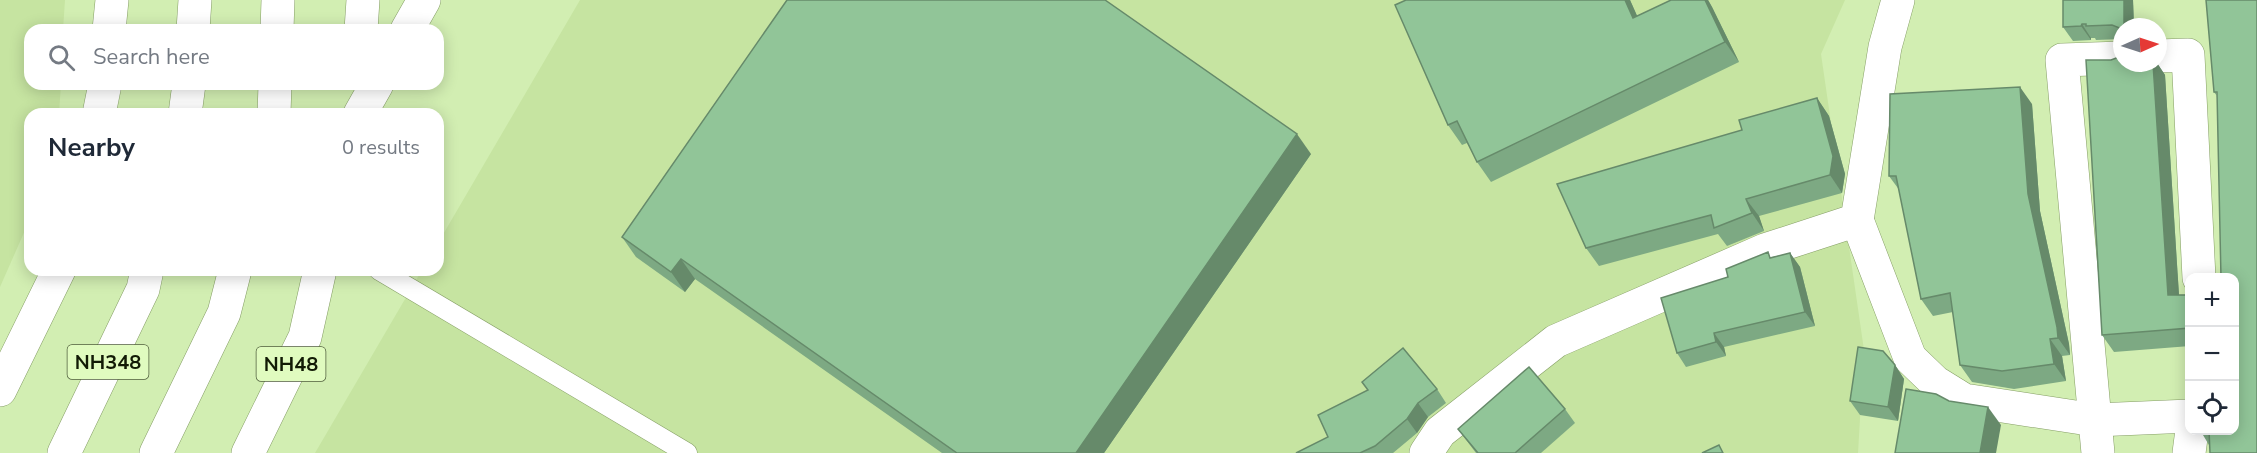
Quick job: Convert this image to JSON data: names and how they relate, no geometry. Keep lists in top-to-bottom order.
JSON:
{
  "streets": {
    "main road": ["NH348", "NH48"]
  },
  "north": "right",
  "page": {
    "search": "Search here",
    "heading": ["Nearby", "0 results"],
    "map_buttons": ["+", "−"]
  }
}
